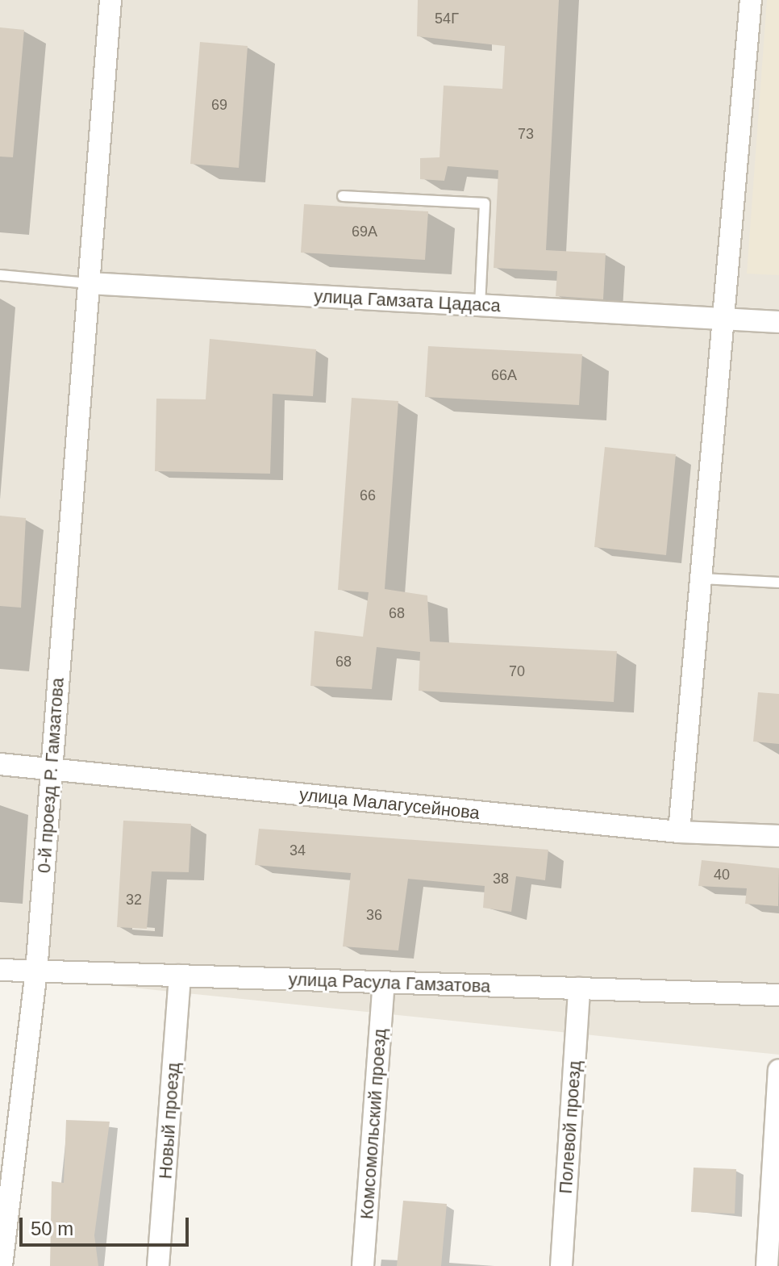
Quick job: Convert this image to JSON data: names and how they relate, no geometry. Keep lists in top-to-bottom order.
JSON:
{
  "streets": {
    "street": [
      "улица Гамзата Цадаса",
      "0-й проезд Р. Гамзатова",
      "улица Малагусейнова",
      "улица Расула Гамзатова",
      "Новый проезд",
      "Комсомольский проезд",
      "Полевой проезд"
    ]
  },
  "crossings": [
    ["улица Гамзата Цадаса", "0-й проезд Р. Гамзатова"],
    ["0-й проезд Р. Гамзатова", "улица Малагусейнова"],
    ["0-й проезд Р. Гамзатова", "улица Расула Гамзатова"],
    ["улица Расула Гамзатова", "Новый проезд"],
    ["улица Расула Гамзатова", "Комсомольский проезд"],
    ["улица Расула Гамзатова", "Полевой проезд"]
  ],
  "house_numbers": [
    "54Г",
    "69",
    "73",
    "69А",
    "66А",
    "66",
    "68",
    "68",
    "70",
    "34",
    "40",
    "38",
    "32",
    "36"
  ],
  "scale_bar": "50 m"
}
